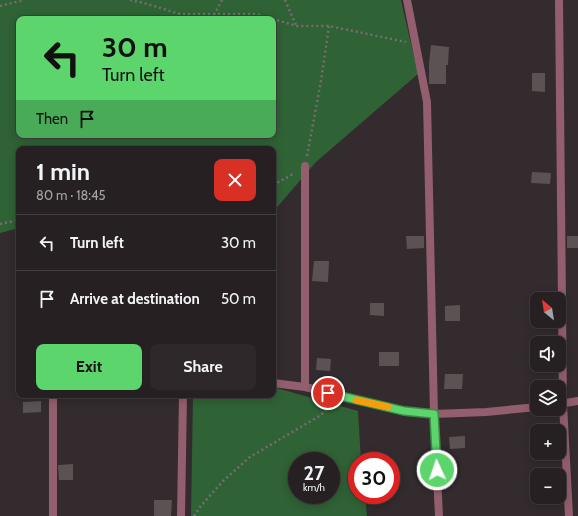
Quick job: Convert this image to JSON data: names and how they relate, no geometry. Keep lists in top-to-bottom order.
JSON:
{
  "north": "top left",
  "page": {
    "turn": ["30 m", "Turn left"],
    "then": "Then",
    "heading": ["1 min", "80 m · 18:45"],
    "list": [
      {
        "name": "Turn left",
        "value": "30 m"
      },
      {
        "name": "Arrive at destination",
        "value": "50 m"
      }
    ],
    "map_buttons": ["+", "−"],
    "buttons": ["Exit", "Share"],
    "speed": "27 km/h",
    "limit": "30"
  }
}
